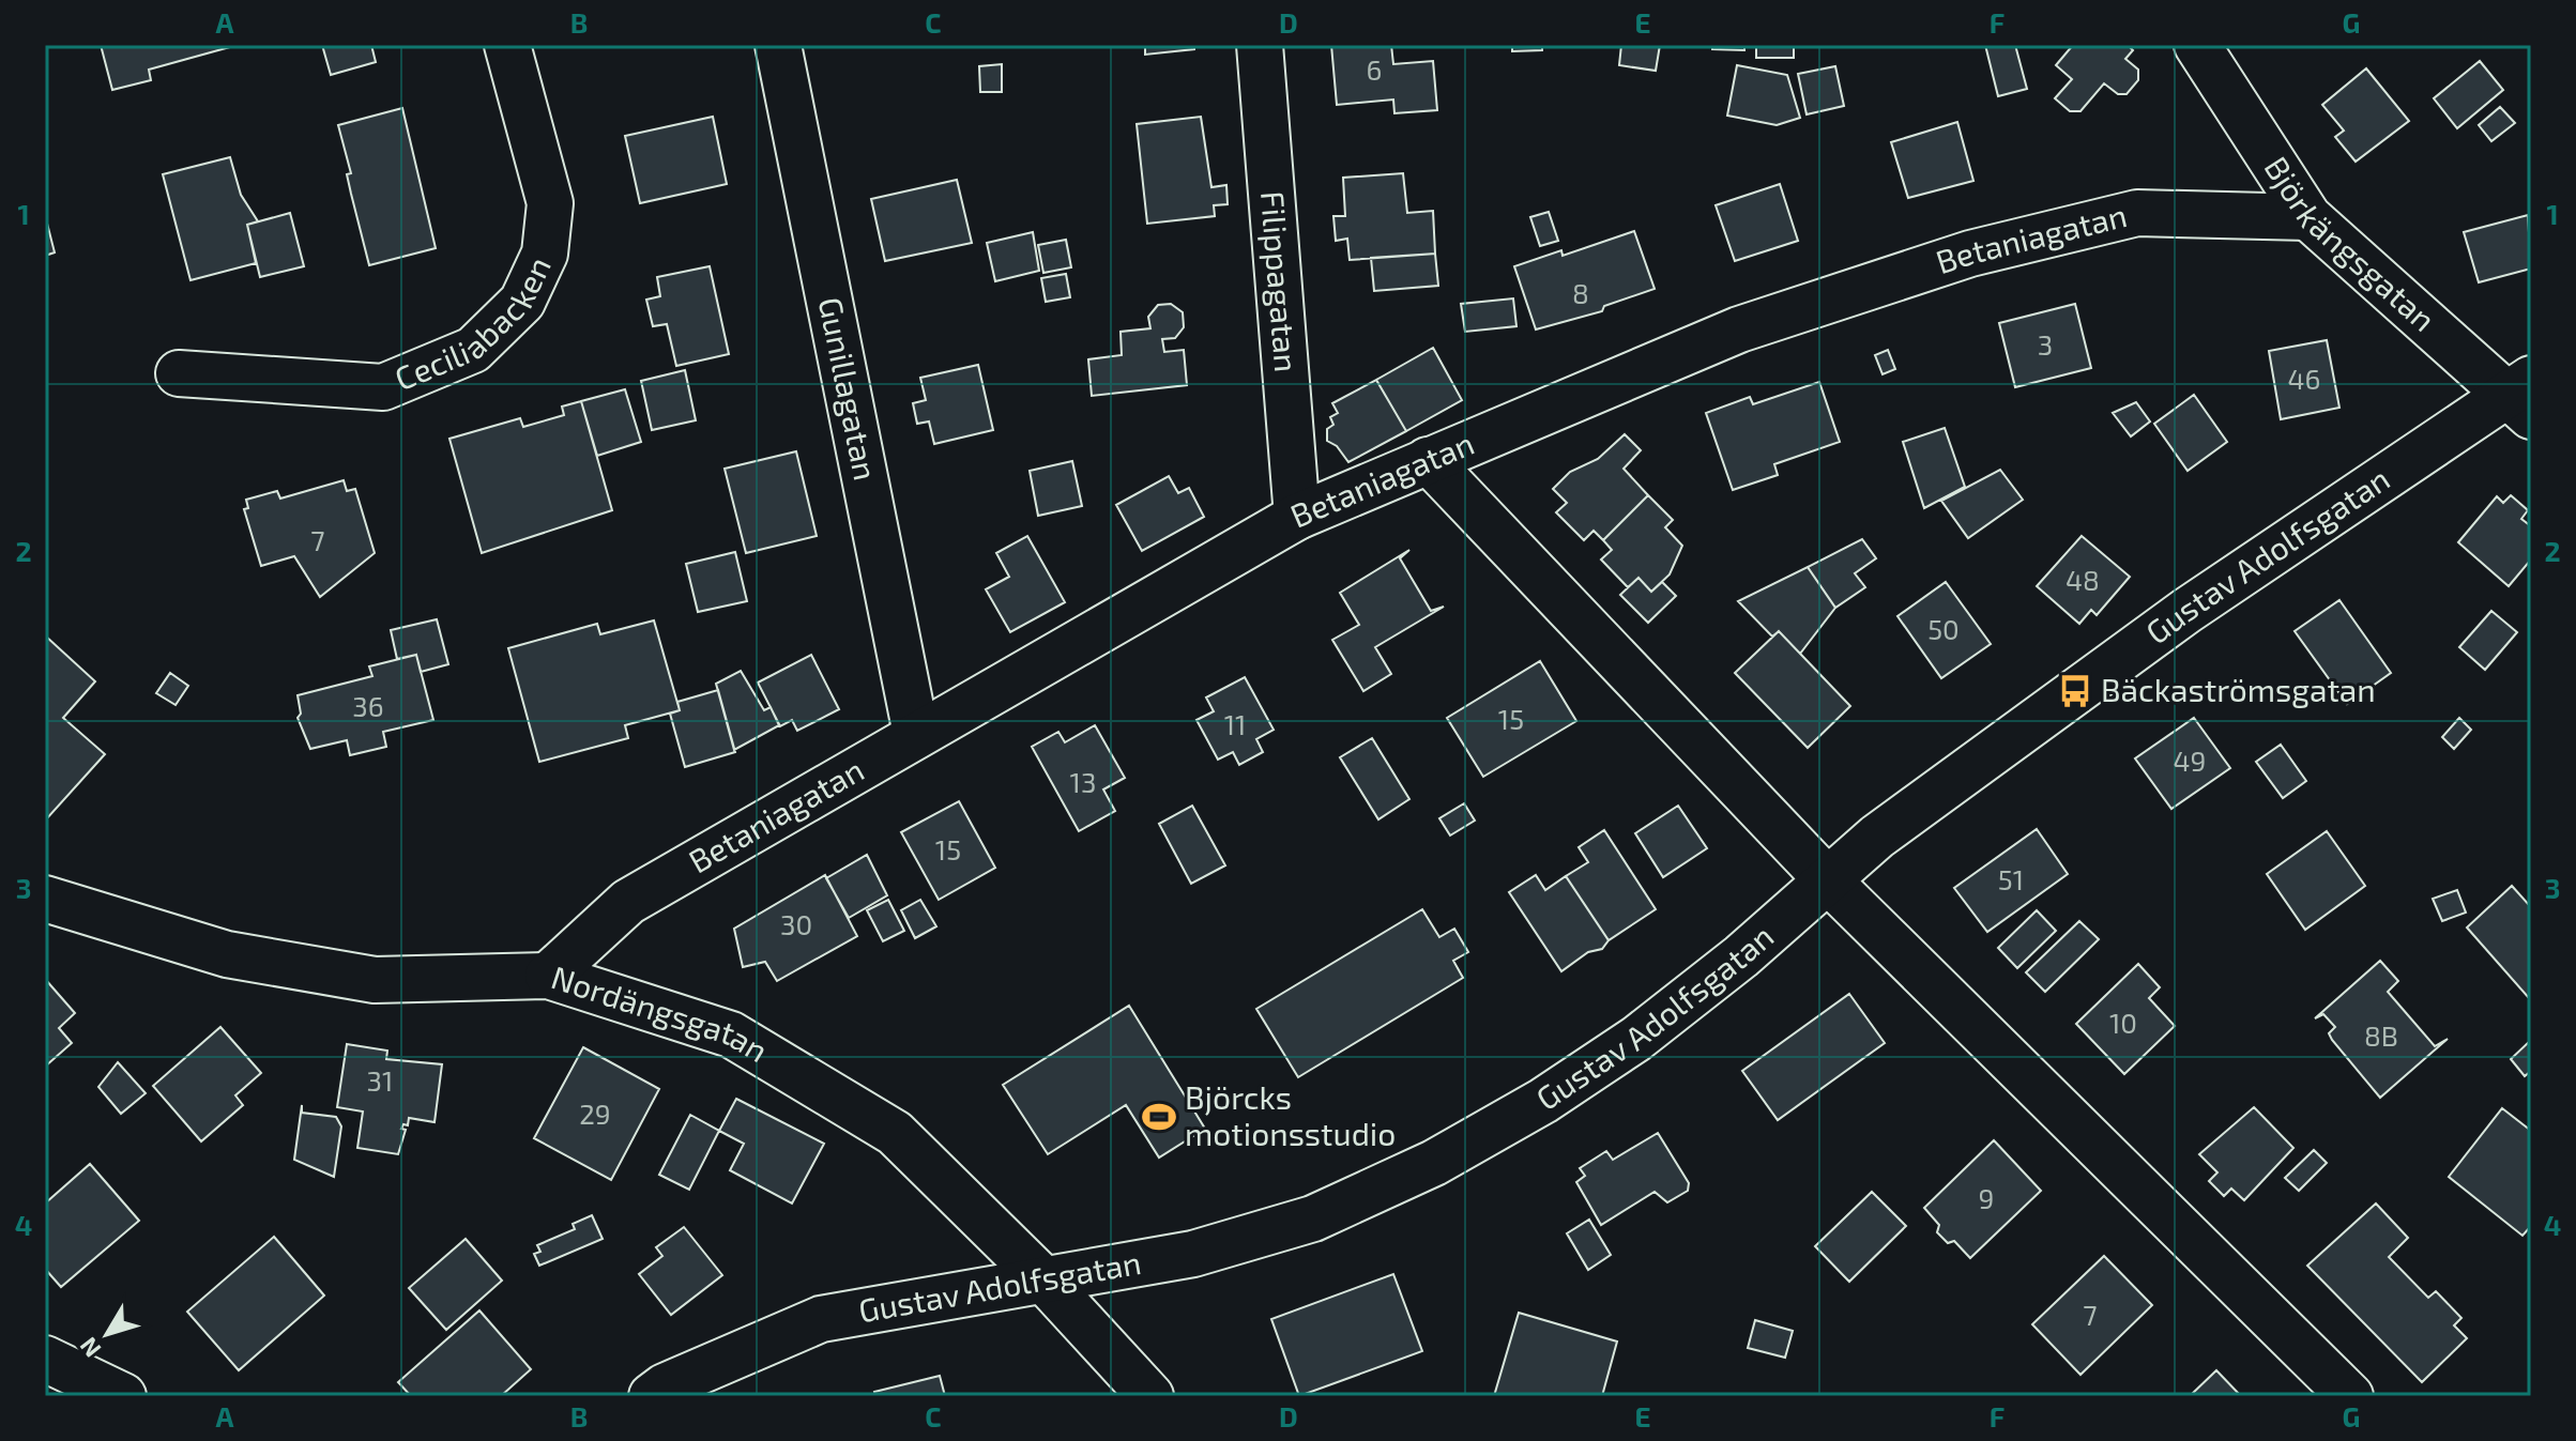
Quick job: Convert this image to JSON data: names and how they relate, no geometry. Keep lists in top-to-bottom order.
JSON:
{
  "streets": {
    "street": [
      "Betaniagatan",
      "Björkängsgatan",
      "Filippagatan",
      "Ceciliabacken",
      "Gunillagatan",
      "Gustav Adolfsgatan",
      "Nordängsgatan"
    ]
  },
  "crossings": [
    ["Betaniagatan", "Björkängsgatan"],
    ["Betaniagatan", "Filippagatan"],
    ["Betaniagatan", "Gunillagatan"],
    ["Betaniagatan", "Nordängsgatan"],
    ["Björkängsgatan", "Gustav Adolfsgatan"],
    ["Gustav Adolfsgatan", "Nordängsgatan"]
  ],
  "places": {
    "bus stop": ["Bäckaströmsgatan"],
    "sports": ["Björcks motionsstudio"]
  },
  "house_numbers": [
    "6",
    "8",
    "3",
    "46",
    "7",
    "48",
    "50",
    "36",
    "15",
    "11",
    "49",
    "13",
    "15",
    "51",
    "30",
    "10",
    "8B",
    "31",
    "29",
    "9",
    "7"
  ],
  "north": "bottom left",
  "grid": {
    "columns": [
      "A",
      "B",
      "C",
      "D",
      "E",
      "F",
      "G"
    ],
    "rows": [
      "1",
      "2",
      "3",
      "4"
    ]
  }
}
